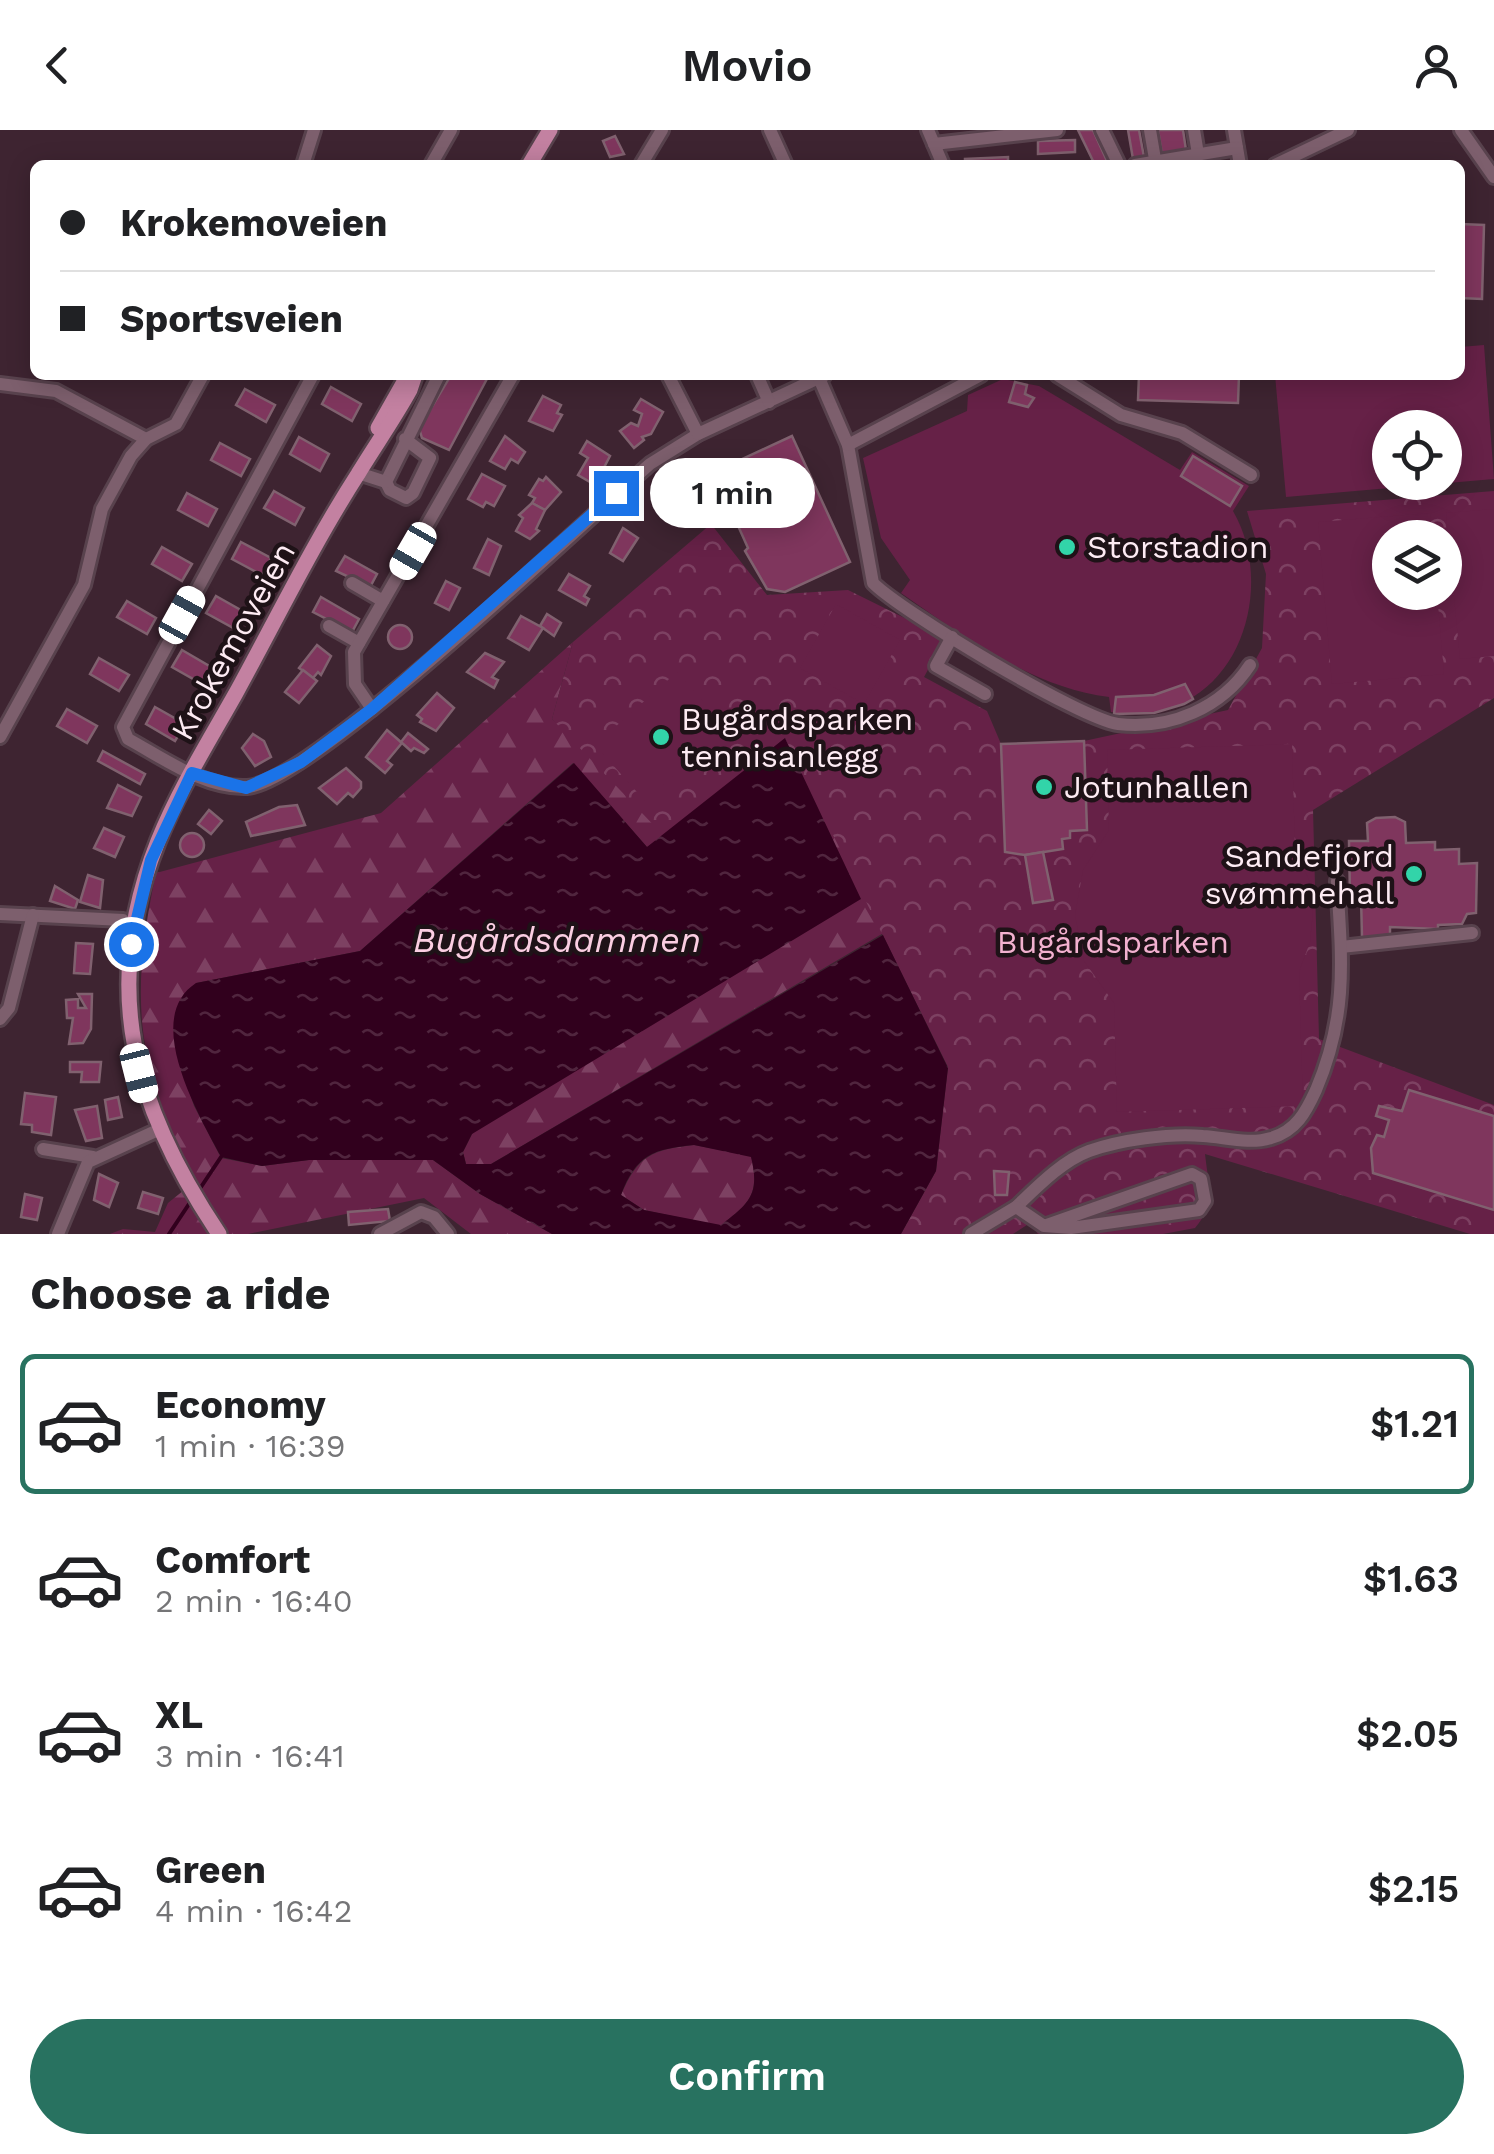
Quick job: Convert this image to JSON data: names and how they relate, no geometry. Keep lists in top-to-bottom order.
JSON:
{
  "streets": {
    "main road": ["Krokemoveien"]
  },
  "water": ["Bugårdsdammen"],
  "parks": ["Bugårdsparken"],
  "places": [
    "Storstadion",
    "Bugårdsparken tennisanlegg",
    "Jotunhallen",
    "Sandefjord svømmehall"
  ],
  "page": {
    "header": "Movio",
    "banner": ["Krokemoveien", "Sportsveien"],
    "bubble": "1 min",
    "heading": "Choose a ride",
    "list": [
      {
        "name": "Economy",
        "note": "1 min · 16:39",
        "value": "$1.21"
      },
      {
        "name": "Comfort",
        "note": "2 min · 16:40",
        "value": "$1.63"
      },
      {
        "name": "XL",
        "note": "3 min · 16:41",
        "value": "$2.05"
      },
      {
        "name": "Green",
        "note": "4 min · 16:42",
        "value": "$2.15"
      }
    ],
    "buttons": "Confirm"
  }
}
